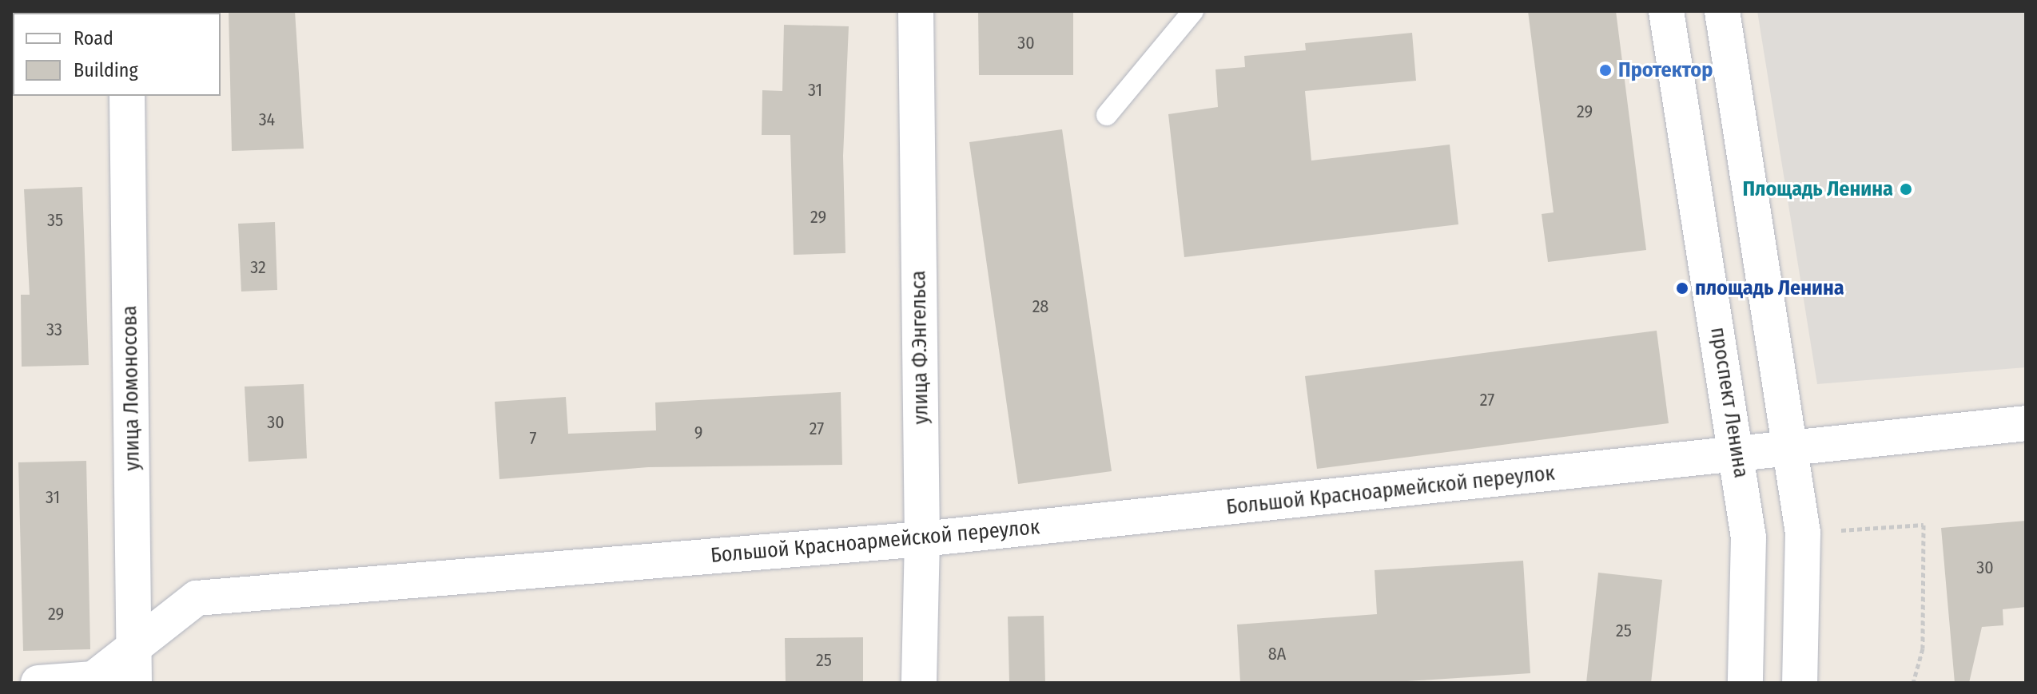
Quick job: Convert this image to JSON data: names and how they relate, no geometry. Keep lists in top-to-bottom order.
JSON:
{
  "streets": {
    "street": [
      "улица Ф.Энгельса",
      "улица Ломоносова",
      "проспект Ленина",
      "Большой Красноармейской переулок"
    ]
  },
  "crossings": [
    ["улица Ф.Энгельса", "Большой Красноармейской переулок"],
    ["улица Ломоносова", "Большой Красноармейской переулок"],
    ["проспект Ленина", "Большой Красноармейской переулок"]
  ],
  "places": ["Протектор", "Площадь Ленина", "площадь Ленина"],
  "house_numbers": [
    "30",
    "31",
    "29",
    "34",
    "29",
    "35",
    "32",
    "28",
    "33",
    "27",
    "30",
    "27",
    "9",
    "7",
    "31",
    "30",
    "29",
    "25",
    "8А",
    "25"
  ],
  "legend": ["Road", "Building"]
}
